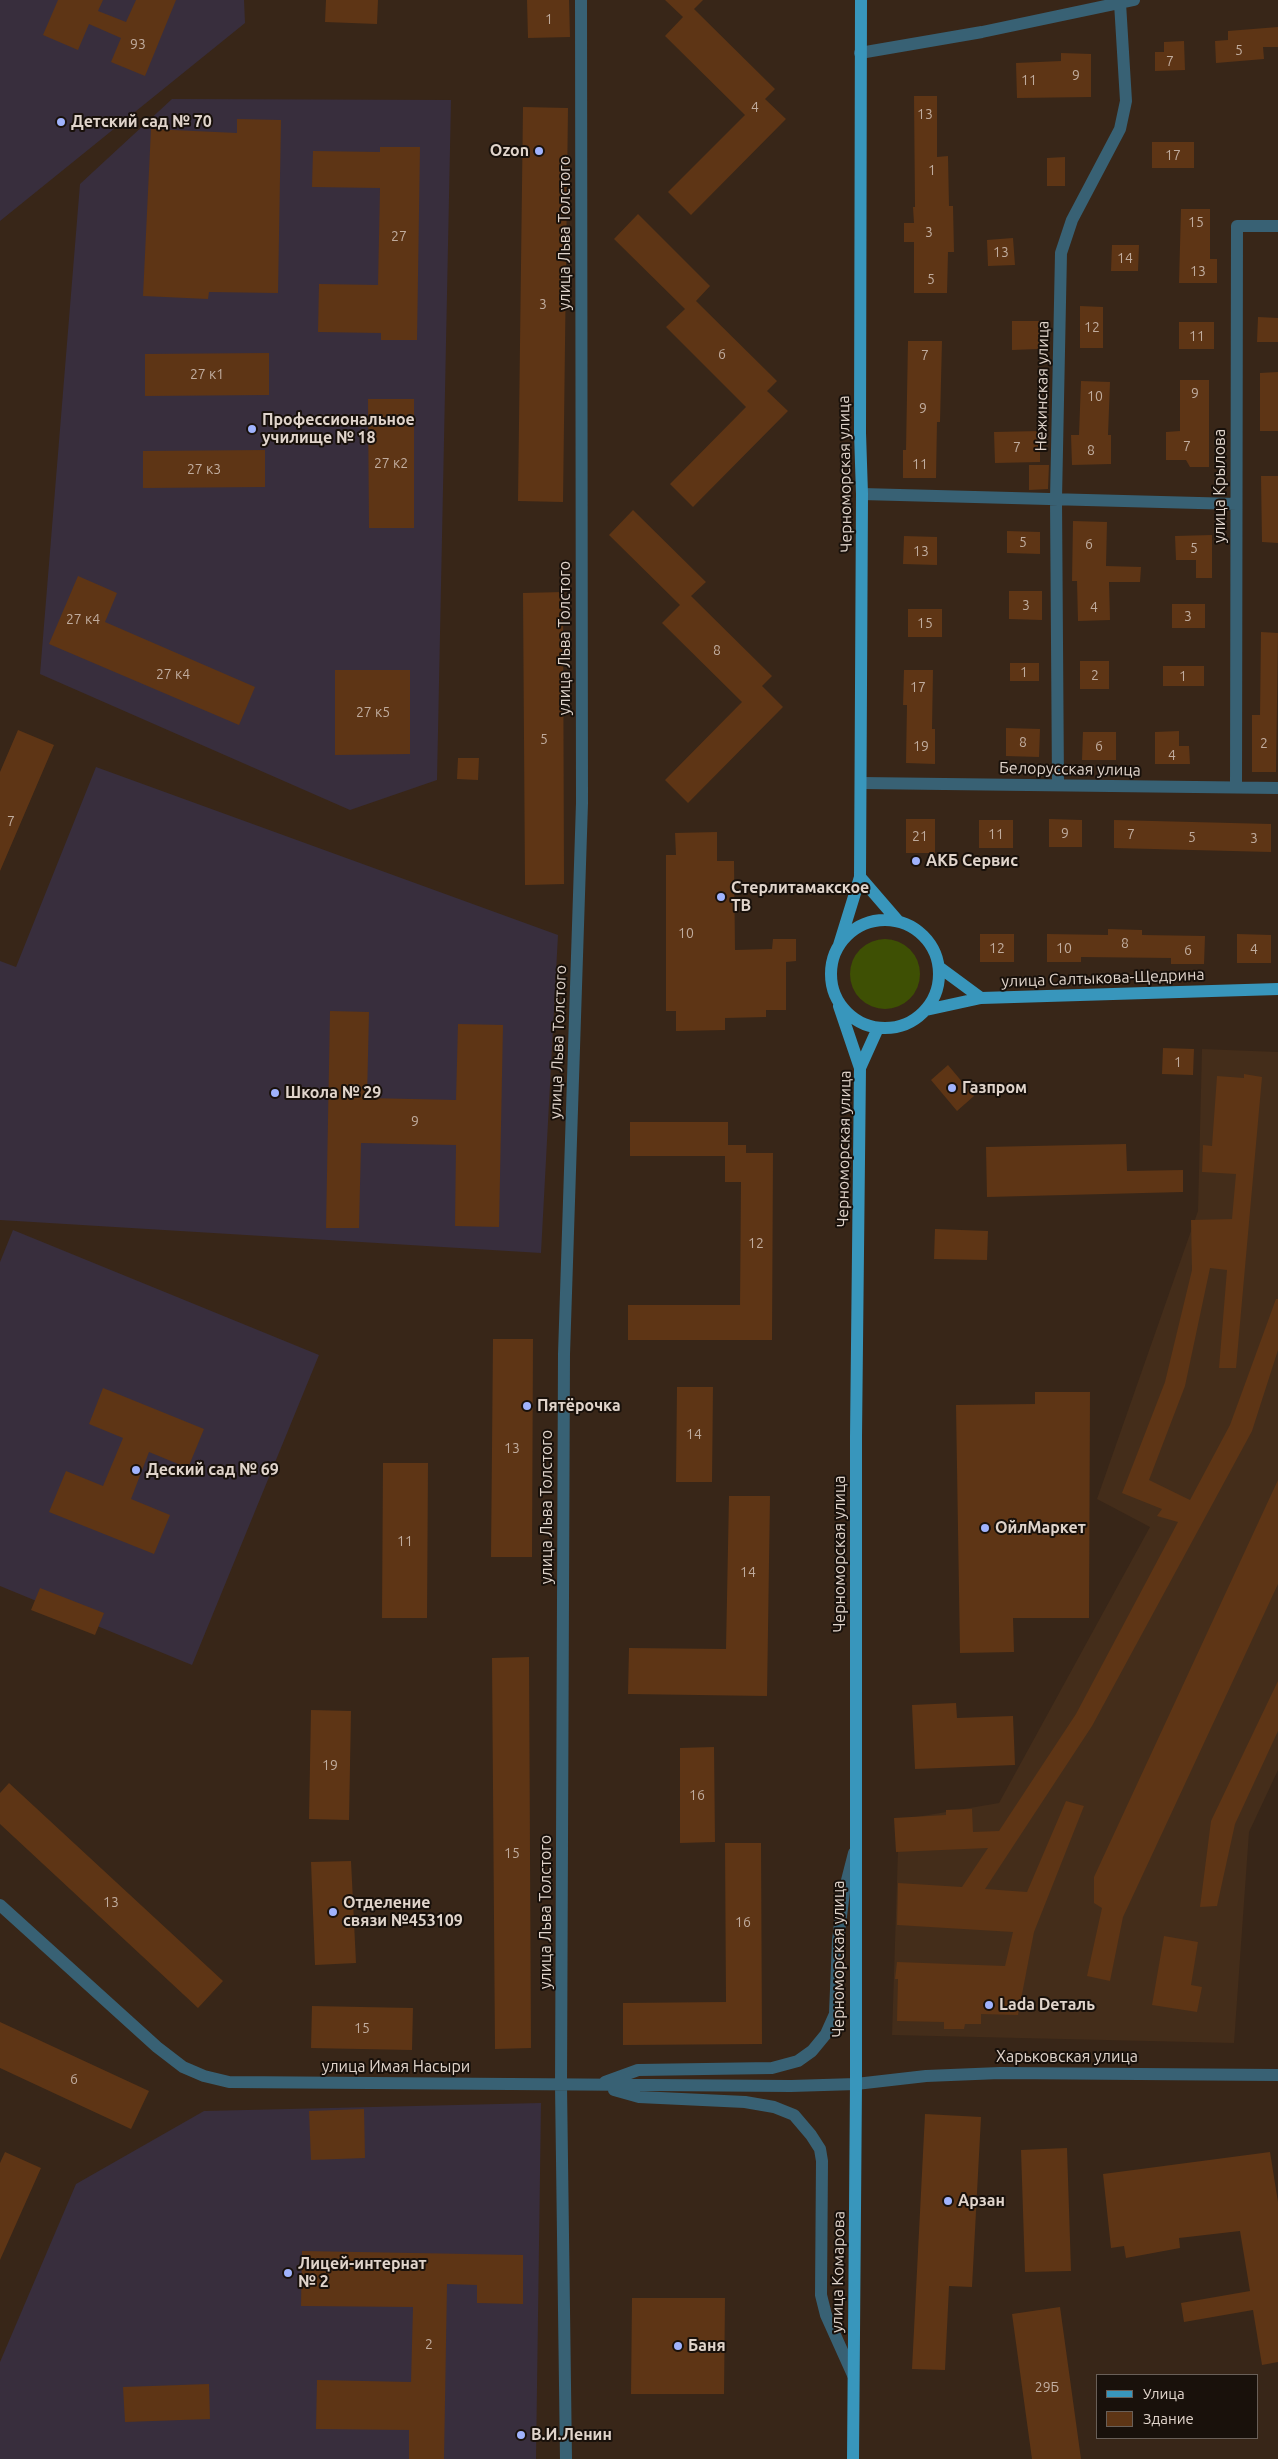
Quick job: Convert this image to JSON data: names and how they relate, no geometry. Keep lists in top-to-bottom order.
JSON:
{
  "streets": {
    "main road": ["Черноморская улица", "улица Салтыкова-Щедрина", "улица Комарова"],
    "street": [
      "улица Льва Толстого",
      "Нежинская улица",
      "улица Крылова",
      "Белорусская улица",
      "Харьковская улица",
      "улица Имая Насыри"
    ]
  },
  "crossings": [
    ["улица Льва Толстого", "улица Имая Насыри"],
    ["Нежинская улица", "Белорусская улица"],
    ["Черноморская улица", "Белорусская улица"],
    ["Черноморская улица", "улица Салтыкова-Щедрина"],
    ["Черноморская улица", "Харьковская улица"],
    ["Черноморская улица", "улица Имая Насыри"],
    ["Черноморская улица", "улица Комарова"],
    ["улица Крылова", "Белорусская улица"],
    ["Харьковская улица", "улица Имая Насыри"],
    ["Харьковская улица", "улица Комарова"],
    ["улица Имая Насыри", "улица Комарова"]
  ],
  "places": [
    "Детский сад № 70",
    "Ozon",
    "Профессиональное училище № 18",
    "АКБ Сервис",
    "Стерлитамакское ТВ",
    "Газпром",
    "Школа № 29",
    "Пятёрочка",
    "Деский сад № 69",
    "ОйлМаркет",
    "Отделение связи №453109",
    "Lada Dеталь",
    "Арзан",
    "Лицей-интернат № 2",
    "Баня",
    "В.И.Ленин"
  ],
  "house_numbers": [
    "1",
    "93",
    "5",
    "7",
    "9",
    "11",
    "4",
    "13",
    "17",
    "1",
    "15",
    "3",
    "27",
    "13",
    "14",
    "13",
    "5",
    "3",
    "12",
    "11",
    "6",
    "7",
    "27 к1",
    "9",
    "10",
    "9",
    "7",
    "7",
    "8",
    "27 к2",
    "11",
    "27 к3",
    "5",
    "6",
    "5",
    "13",
    "3",
    "4",
    "3",
    "27 к4",
    "15",
    "8",
    "1",
    "27 к4",
    "2",
    "1",
    "17",
    "27 к5",
    "5",
    "8",
    "2",
    "19",
    "6",
    "4",
    "7",
    "9",
    "11",
    "7",
    "21",
    "5",
    "3",
    "10",
    "8",
    "12",
    "10",
    "4",
    "6",
    "1",
    "9",
    "12",
    "14",
    "13",
    "11",
    "14",
    "19",
    "16",
    "15",
    "13",
    "16",
    "15",
    "6",
    "2",
    "29Б"
  ],
  "legend": ["Улица", "Здание"]
}
